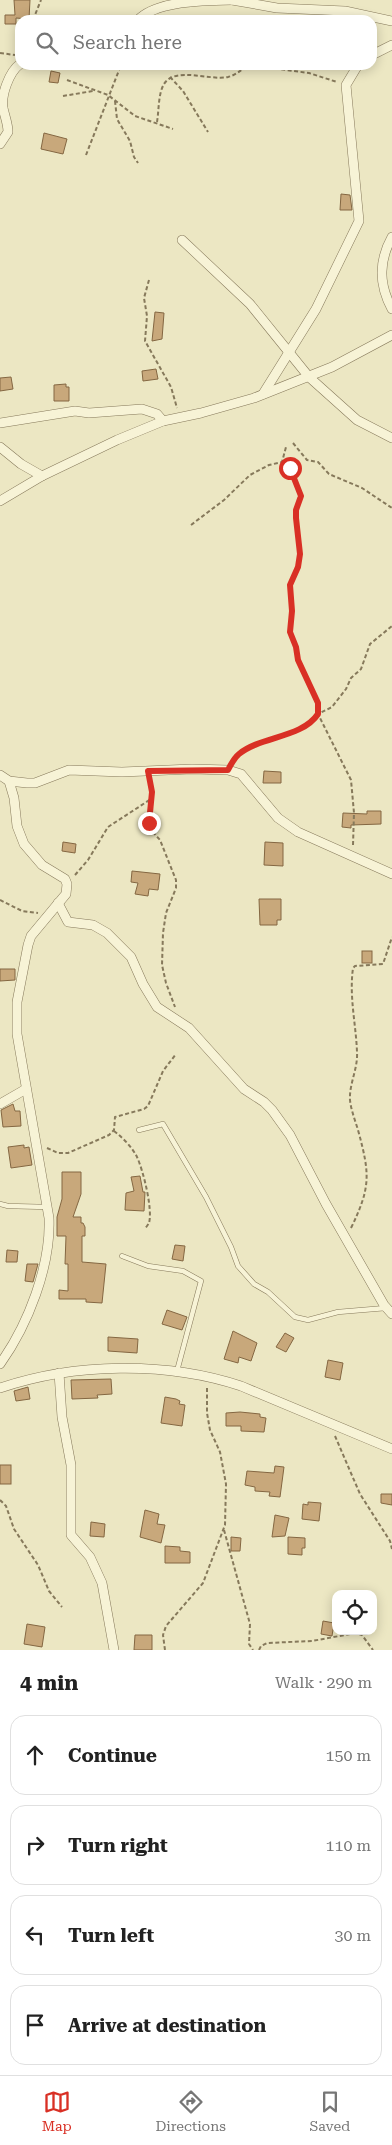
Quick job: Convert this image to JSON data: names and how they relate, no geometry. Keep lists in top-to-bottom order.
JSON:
{
  "page": {
    "search": "Search here",
    "heading": ["4 min", "Walk · 290 m"],
    "list": [
      ["Continue", "150 m"],
      ["Turn right", "110 m"],
      ["Turn left", "30 m"],
      "Arrive at destination"
    ],
    "nav": ["Map", "Directions", "Saved"]
  }
}
